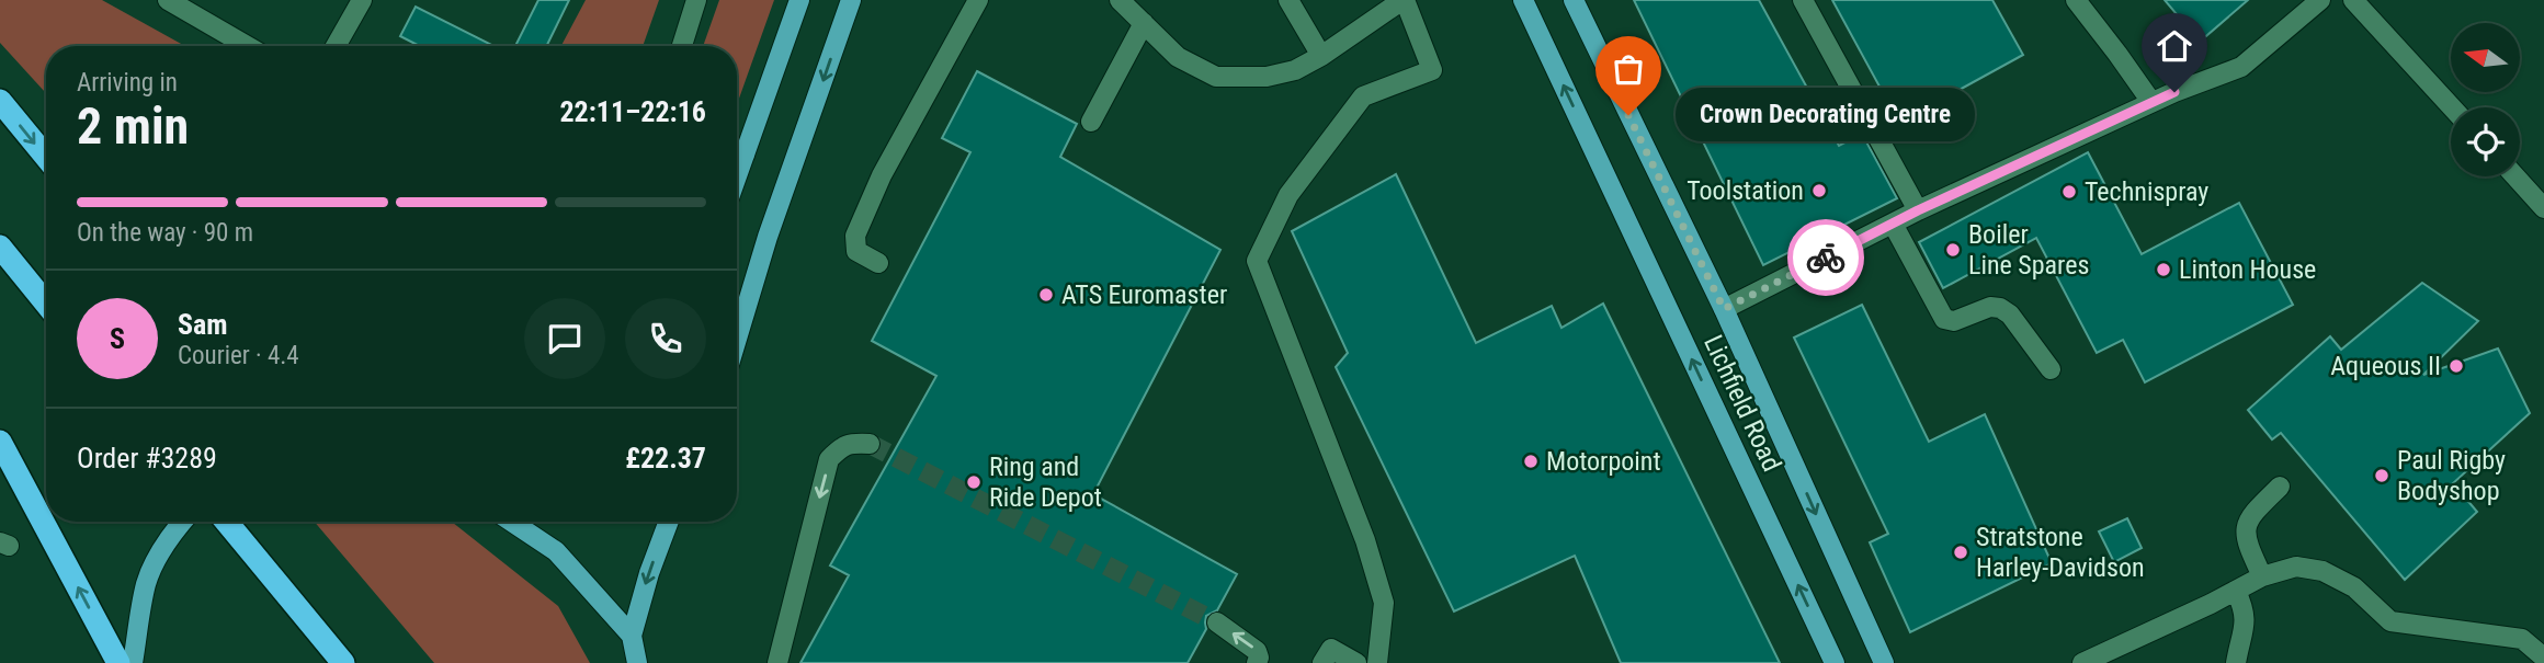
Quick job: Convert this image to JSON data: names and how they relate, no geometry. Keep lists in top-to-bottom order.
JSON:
{
  "streets": {
    "main road": ["Lichfield Road"]
  },
  "places": [
    "Crown Decorating Centre",
    "Toolstation",
    "Technispray",
    "Boiler Line Spares",
    "Linton House",
    "ATS Euromaster",
    "Aqueous II",
    "Motorpoint",
    "Paul Rigby Bodyshop",
    "Ring and Ride Depot",
    "Stratstone Harley-Davidson"
  ],
  "north": "left",
  "page": {
    "heading": ["2 min", "Arriving in", "22:11–22:16"],
    "panel": [
      "Sam",
      "Courier · 4.4",
      "Order #3289",
      "£22.37"
    ],
    "bubble": "Crown Decorating Centre",
    "bar": "On the way · 90 m",
    "round": "S"
  }
}
